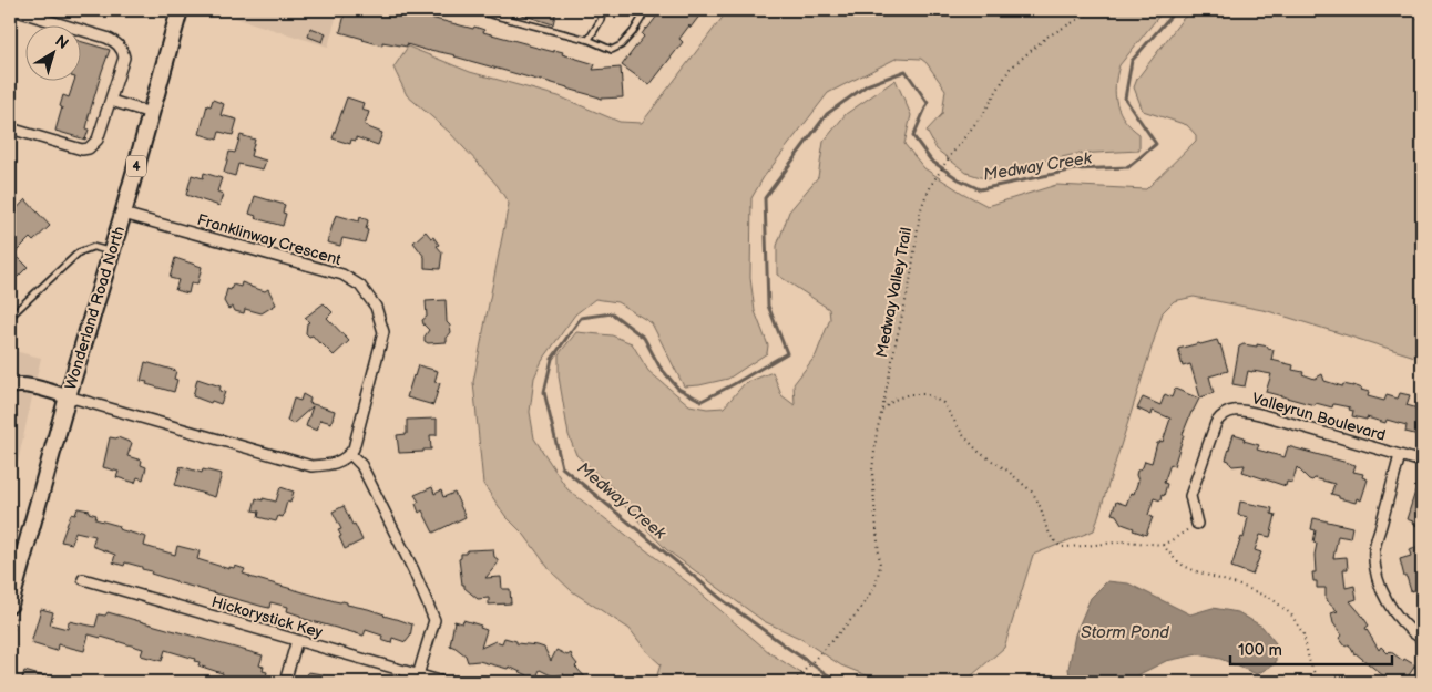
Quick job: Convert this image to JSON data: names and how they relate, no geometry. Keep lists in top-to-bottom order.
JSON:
{
  "streets": {
    "main road": ["4", "Wonderland Road North"],
    "street": ["Franklinway Crescent", "Valleyrun Boulevard", "Hickorystick Key"],
    "path": ["Medway Valley Trail"]
  },
  "crossings": [
    ["Franklinway Crescent", "Wonderland Road North"]
  ],
  "water": ["Medway Creek", "Storm Pond"],
  "scale_bar": "100 m",
  "north": "top right"
}
